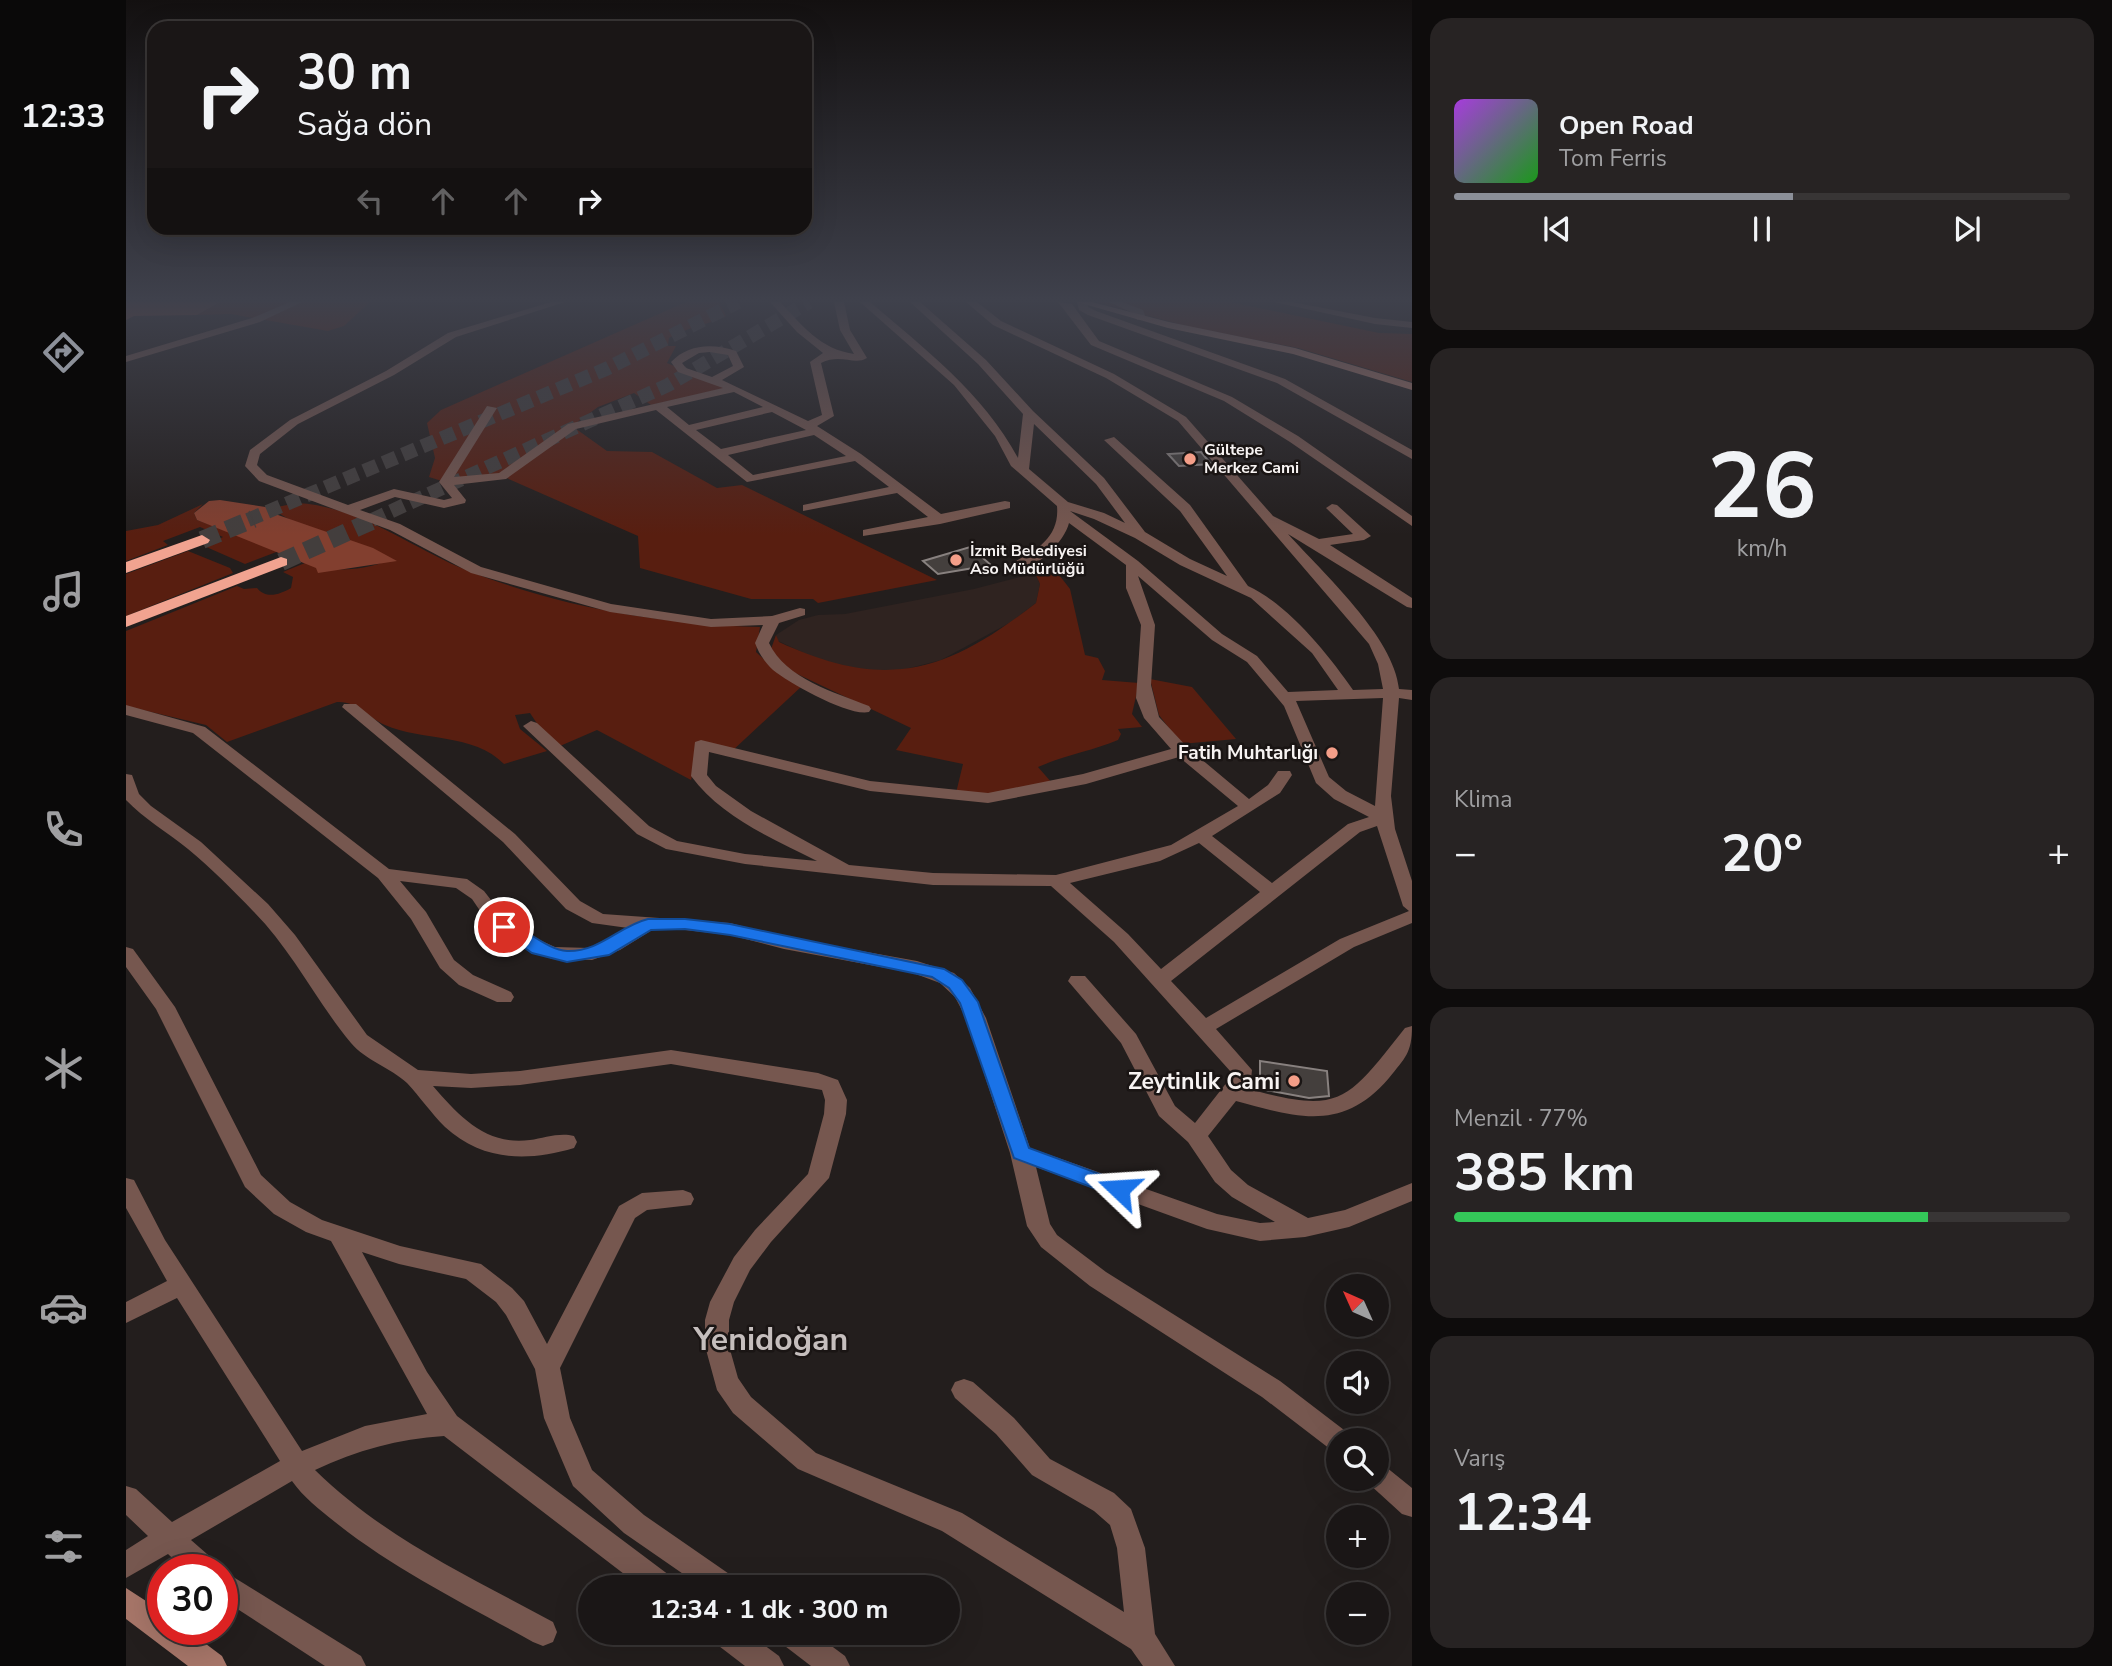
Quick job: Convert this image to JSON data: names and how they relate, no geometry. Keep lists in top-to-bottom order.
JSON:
{
  "districts": ["Yenidoğan"],
  "places": [
    "Gültepe Merkez Cami",
    "İzmit Belediyesi Aso Müdürlüğü",
    "Fatih Muhtarlığı",
    "Zeytinlik Cami"
  ],
  "north": "top left",
  "page": {
    "tabs": "12:33",
    "turn": ["30 m", "Sağa dön"],
    "song": ["Open Road", "Tom Ferris"],
    "tile": [
      ["26", "km/h"],
      "Klima",
      ["Menzil · 77%", "385 km"],
      ["Varış", "12:34"]
    ],
    "heat": ["−", "20°", "+"],
    "map_buttons": ["+", "−"],
    "limit": "30",
    "trip": "12:34 · 1 dk · 300 m"
  }
}
